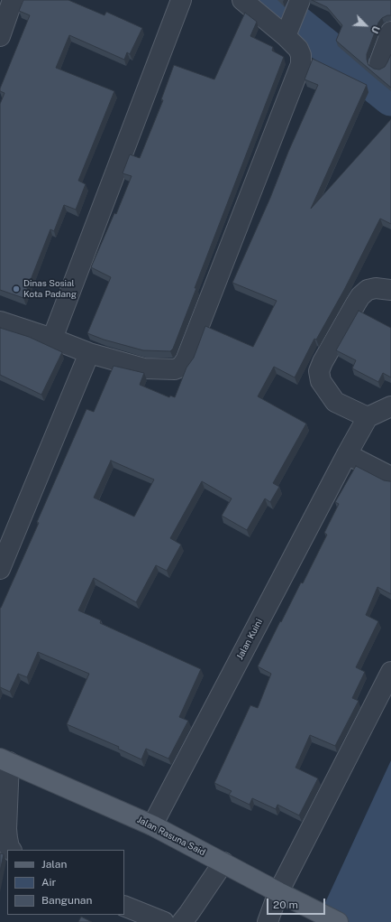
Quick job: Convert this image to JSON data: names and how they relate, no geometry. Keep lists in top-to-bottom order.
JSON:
{
  "streets": {
    "main road": ["Jalan Rasuna Said"],
    "street": ["Jalan Kuini"]
  },
  "crossings": [
    ["Jalan Kuini", "Jalan Rasuna Said"]
  ],
  "places": ["Dinas Sosial Kota Padang"],
  "legend": ["Jalan", "Air", "Bangunan"],
  "scale_bar": "20 m",
  "north": "bottom right"
}
